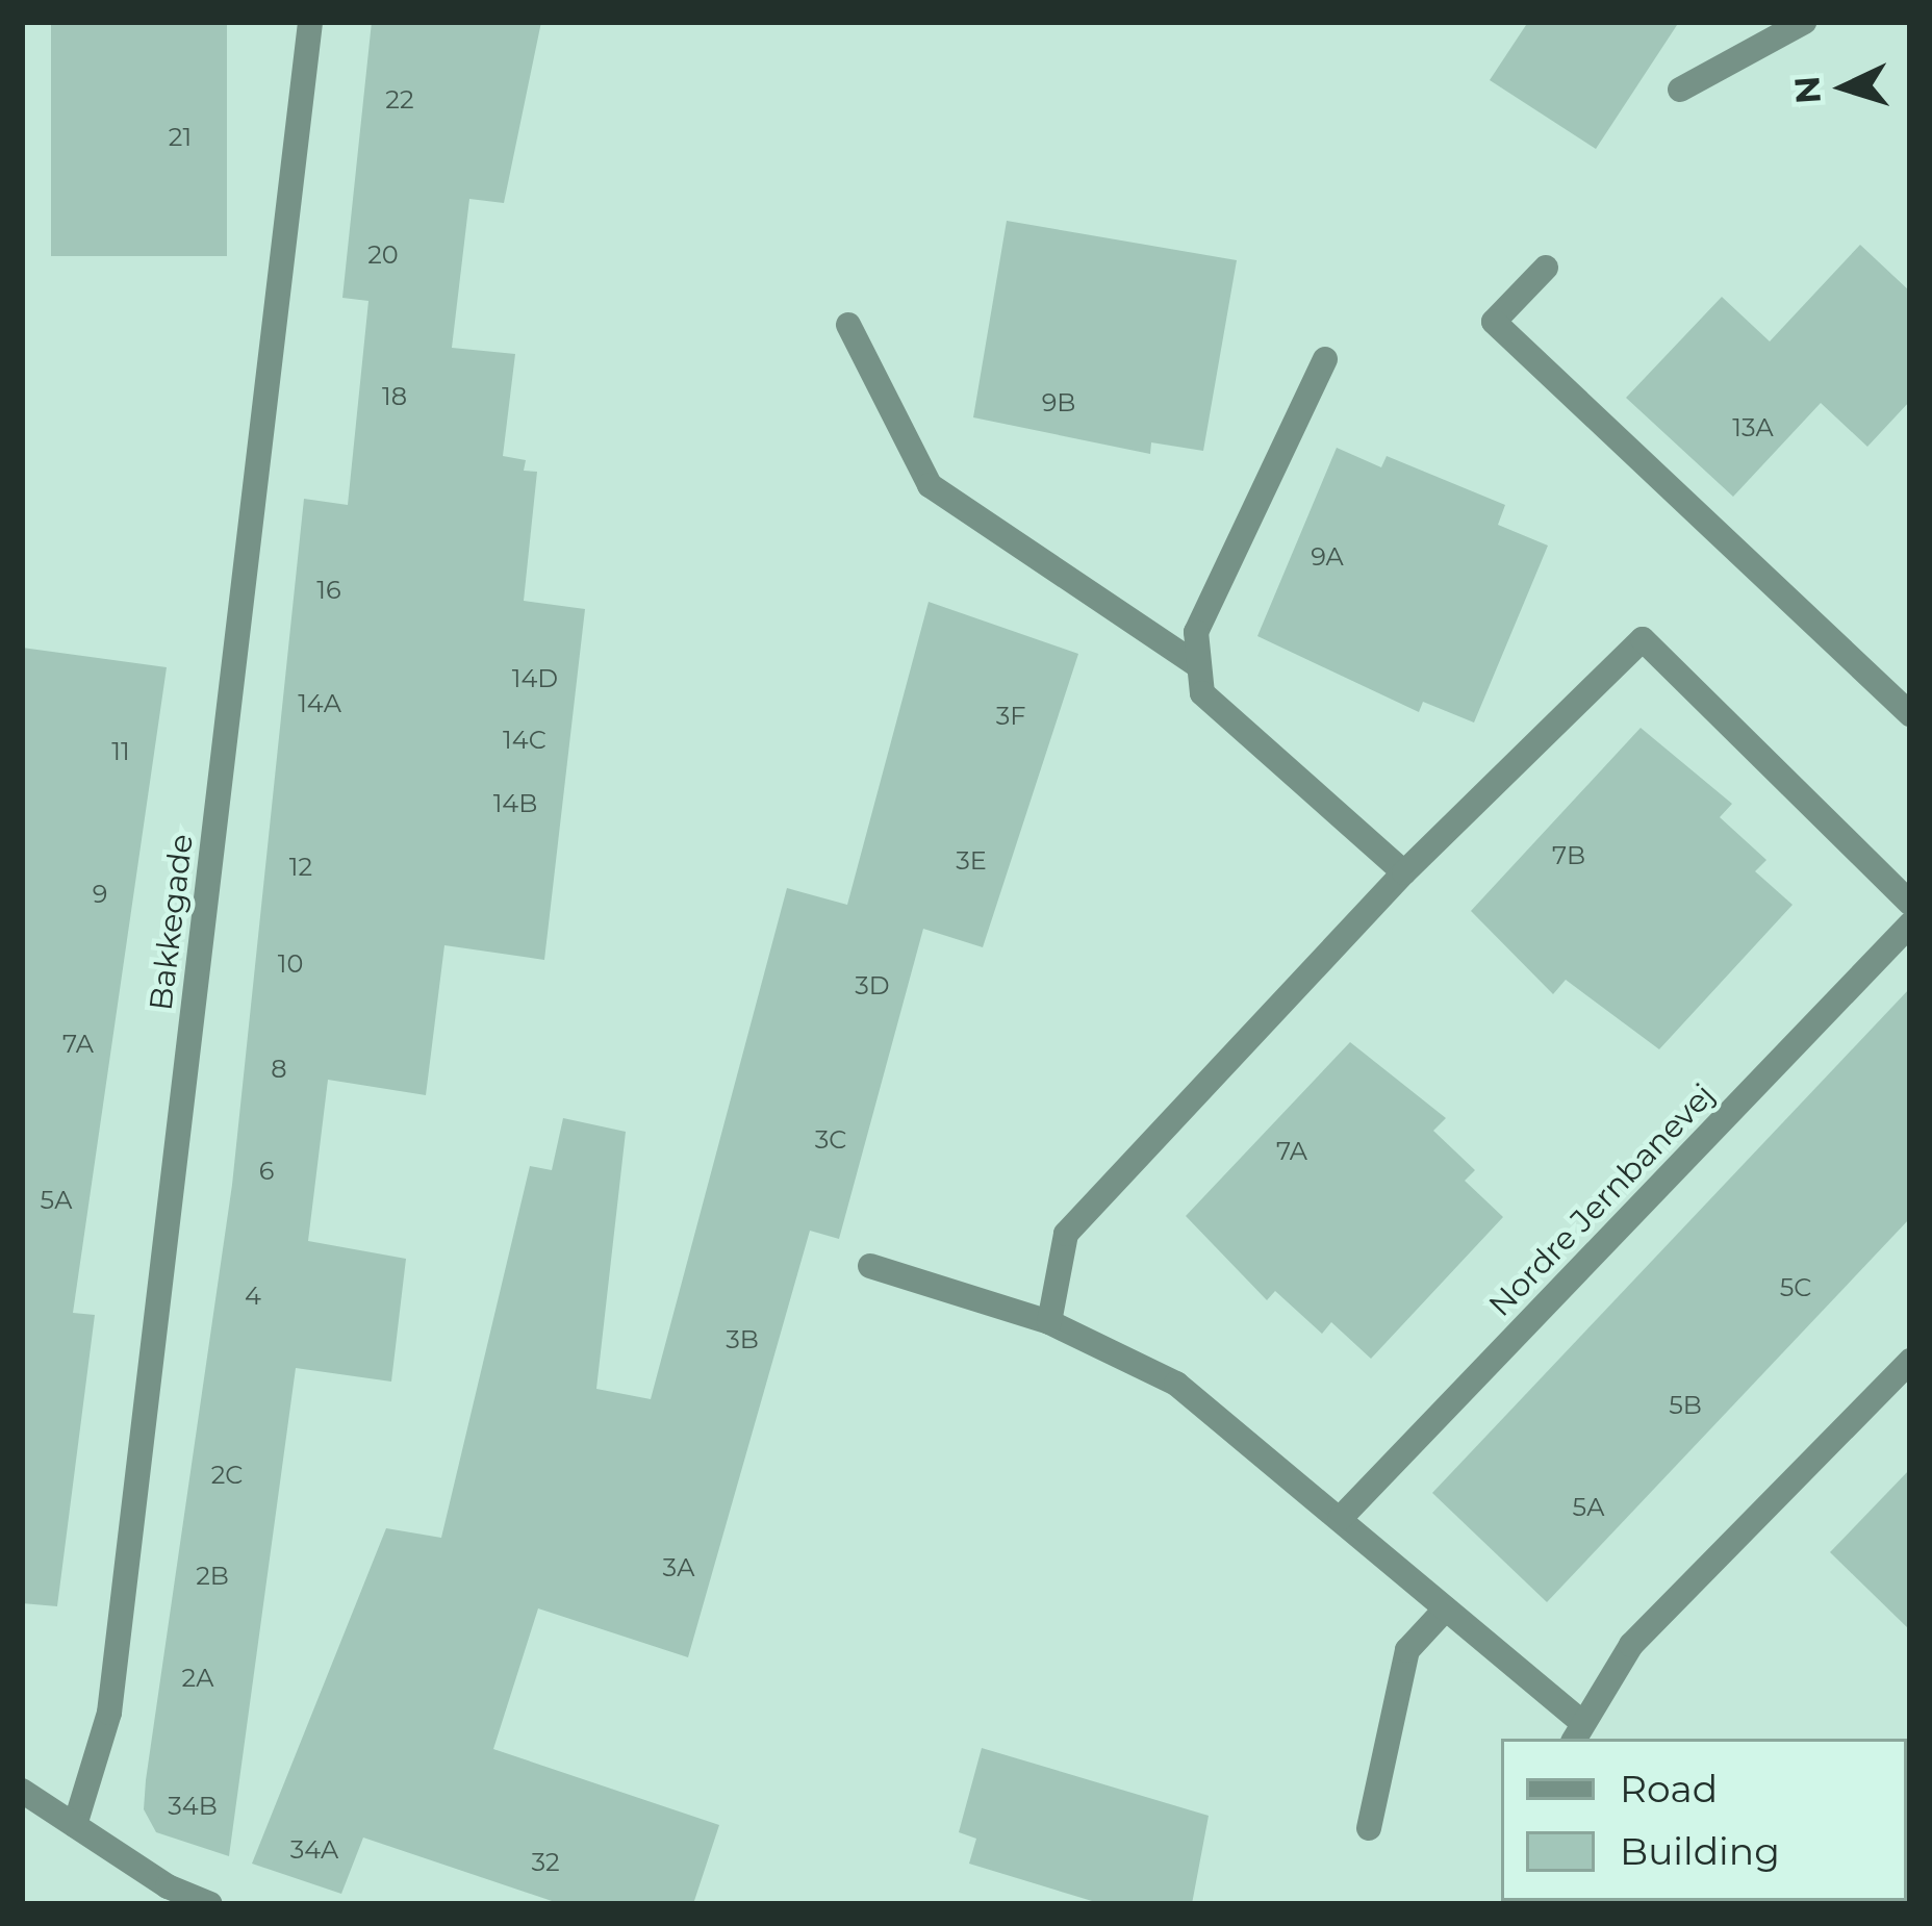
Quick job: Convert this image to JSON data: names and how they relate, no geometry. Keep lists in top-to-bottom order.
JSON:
{
  "streets": {
    "street": ["Bakkegade", "Nordre Jernbanevej"]
  },
  "house_numbers": [
    "22",
    "21",
    "20",
    "18",
    "9B",
    "13A",
    "9A",
    "16",
    "14D",
    "14A",
    "3F",
    "14C",
    "11",
    "14B",
    "7B",
    "3E",
    "12",
    "9",
    "10",
    "3D",
    "7A",
    "8",
    "3C",
    "7A",
    "6",
    "5A",
    "5C",
    "4",
    "3B",
    "5B",
    "2C",
    "5A",
    "3A",
    "2B",
    "2A",
    "34B",
    "34A",
    "32"
  ],
  "legend": ["Road", "Building"],
  "north": "left"
}
